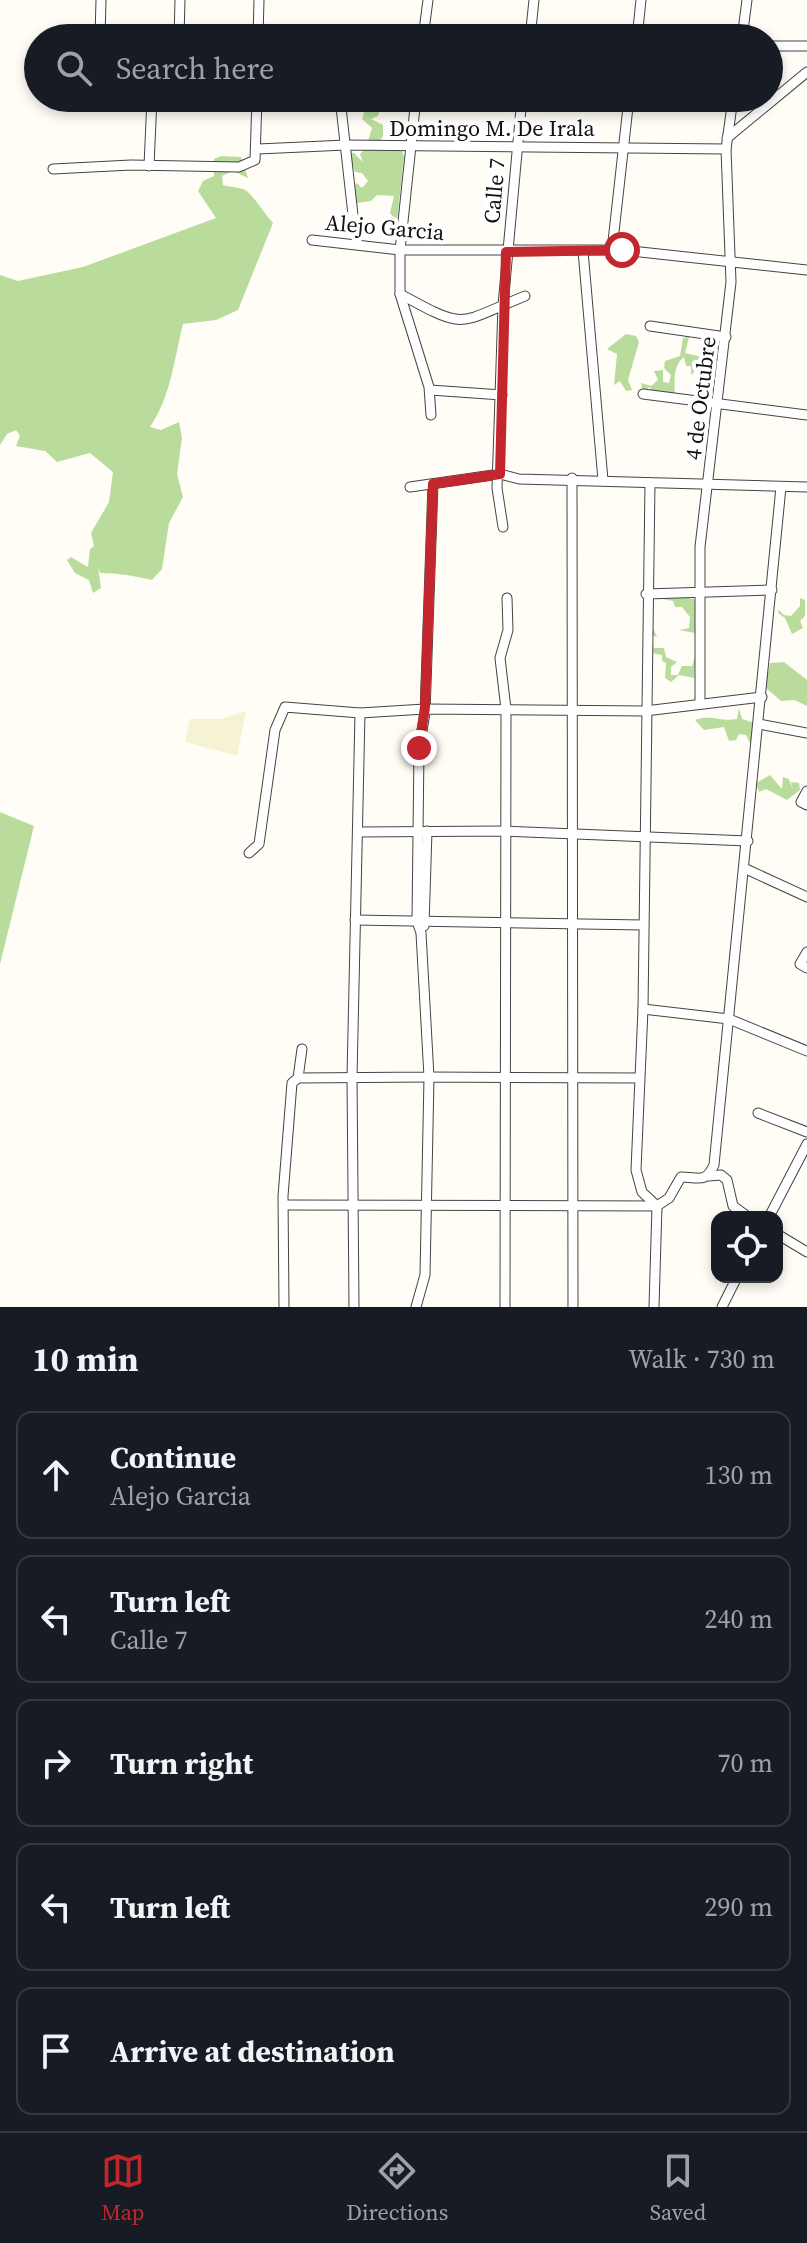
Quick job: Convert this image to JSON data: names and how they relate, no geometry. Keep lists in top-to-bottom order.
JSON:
{
  "streets": {
    "street": [
      "Domingo M. De Irala",
      "Calle 7",
      "Alejo Garcia",
      "4 de Octubre"
    ]
  },
  "crossings": [
    ["Domingo M. De Irala", "Calle 7"],
    ["Domingo M. De Irala", "4 de Octubre"],
    ["Calle 7", "Alejo Garcia"],
    ["Alejo Garcia", "4 de Octubre"]
  ],
  "page": {
    "search": "Search here",
    "heading": ["10 min", "Walk · 730 m"],
    "list": [
      ["Continue", "Alejo Garcia", "130 m"],
      ["Turn left", "Calle 7", "240 m"],
      ["Turn right", "70 m"],
      ["Turn left", "290 m"],
      "Arrive at destination"
    ],
    "nav": ["Map", "Directions", "Saved"]
  }
}
